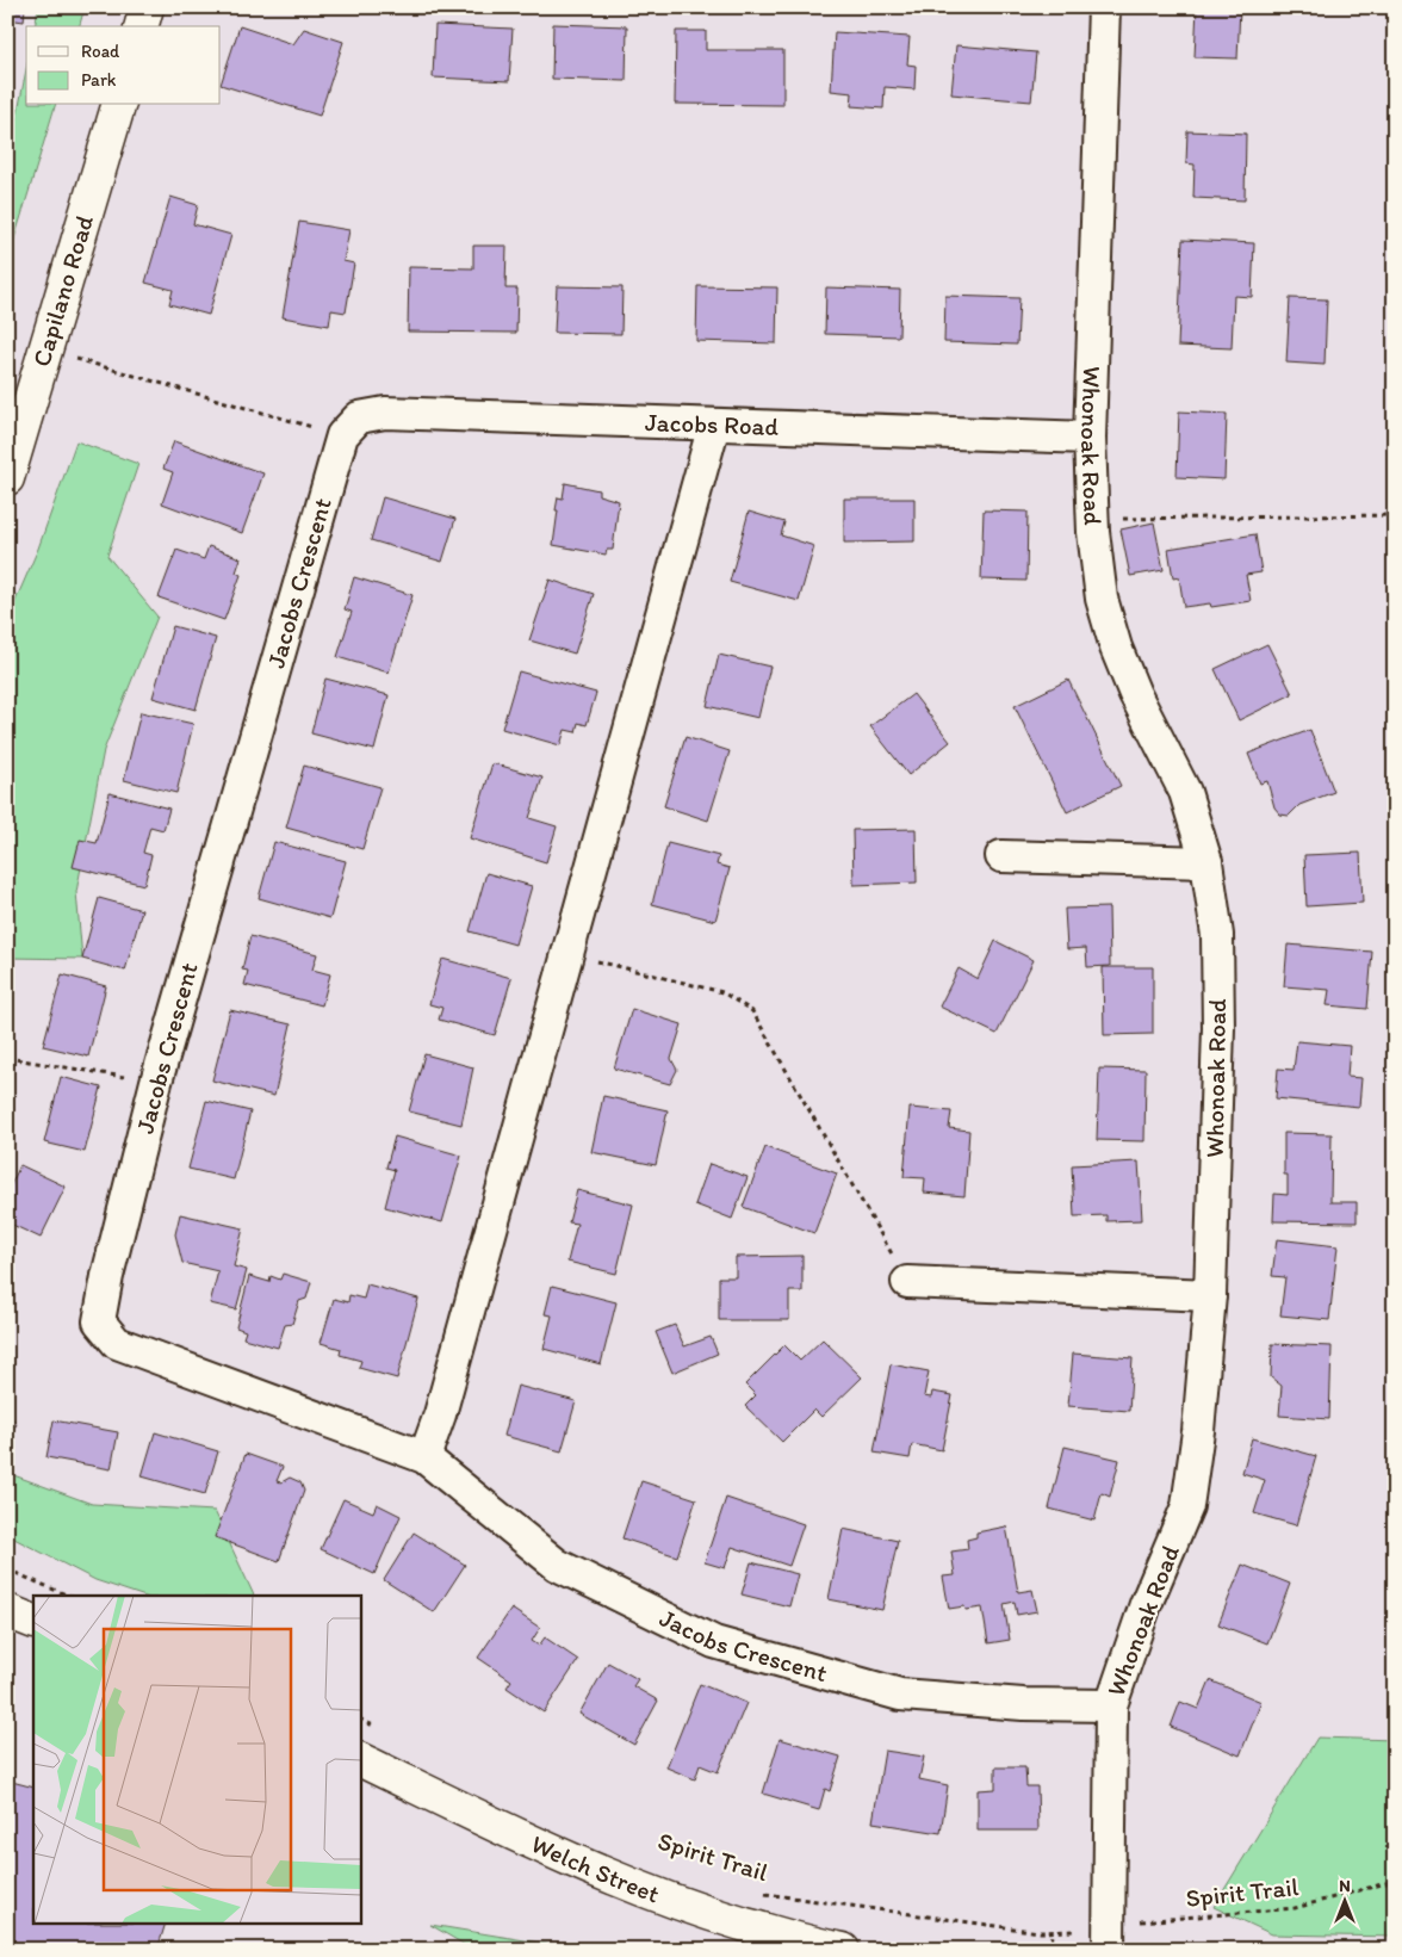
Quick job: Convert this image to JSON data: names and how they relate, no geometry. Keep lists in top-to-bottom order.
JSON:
{
  "streets": {
    "street": [
      "Capilano Road",
      "Jacobs Road",
      "Whonoak Road",
      "Jacobs Crescent",
      "Welch Street"
    ],
    "path": ["Spirit Trail"]
  },
  "crossings": [
    ["Jacobs Road", "Whonoak Road"],
    ["Jacobs Road", "Jacobs Crescent"],
    ["Whonoak Road", "Jacobs Crescent"]
  ],
  "legend": ["Road", "Park"],
  "north": "top"
}
